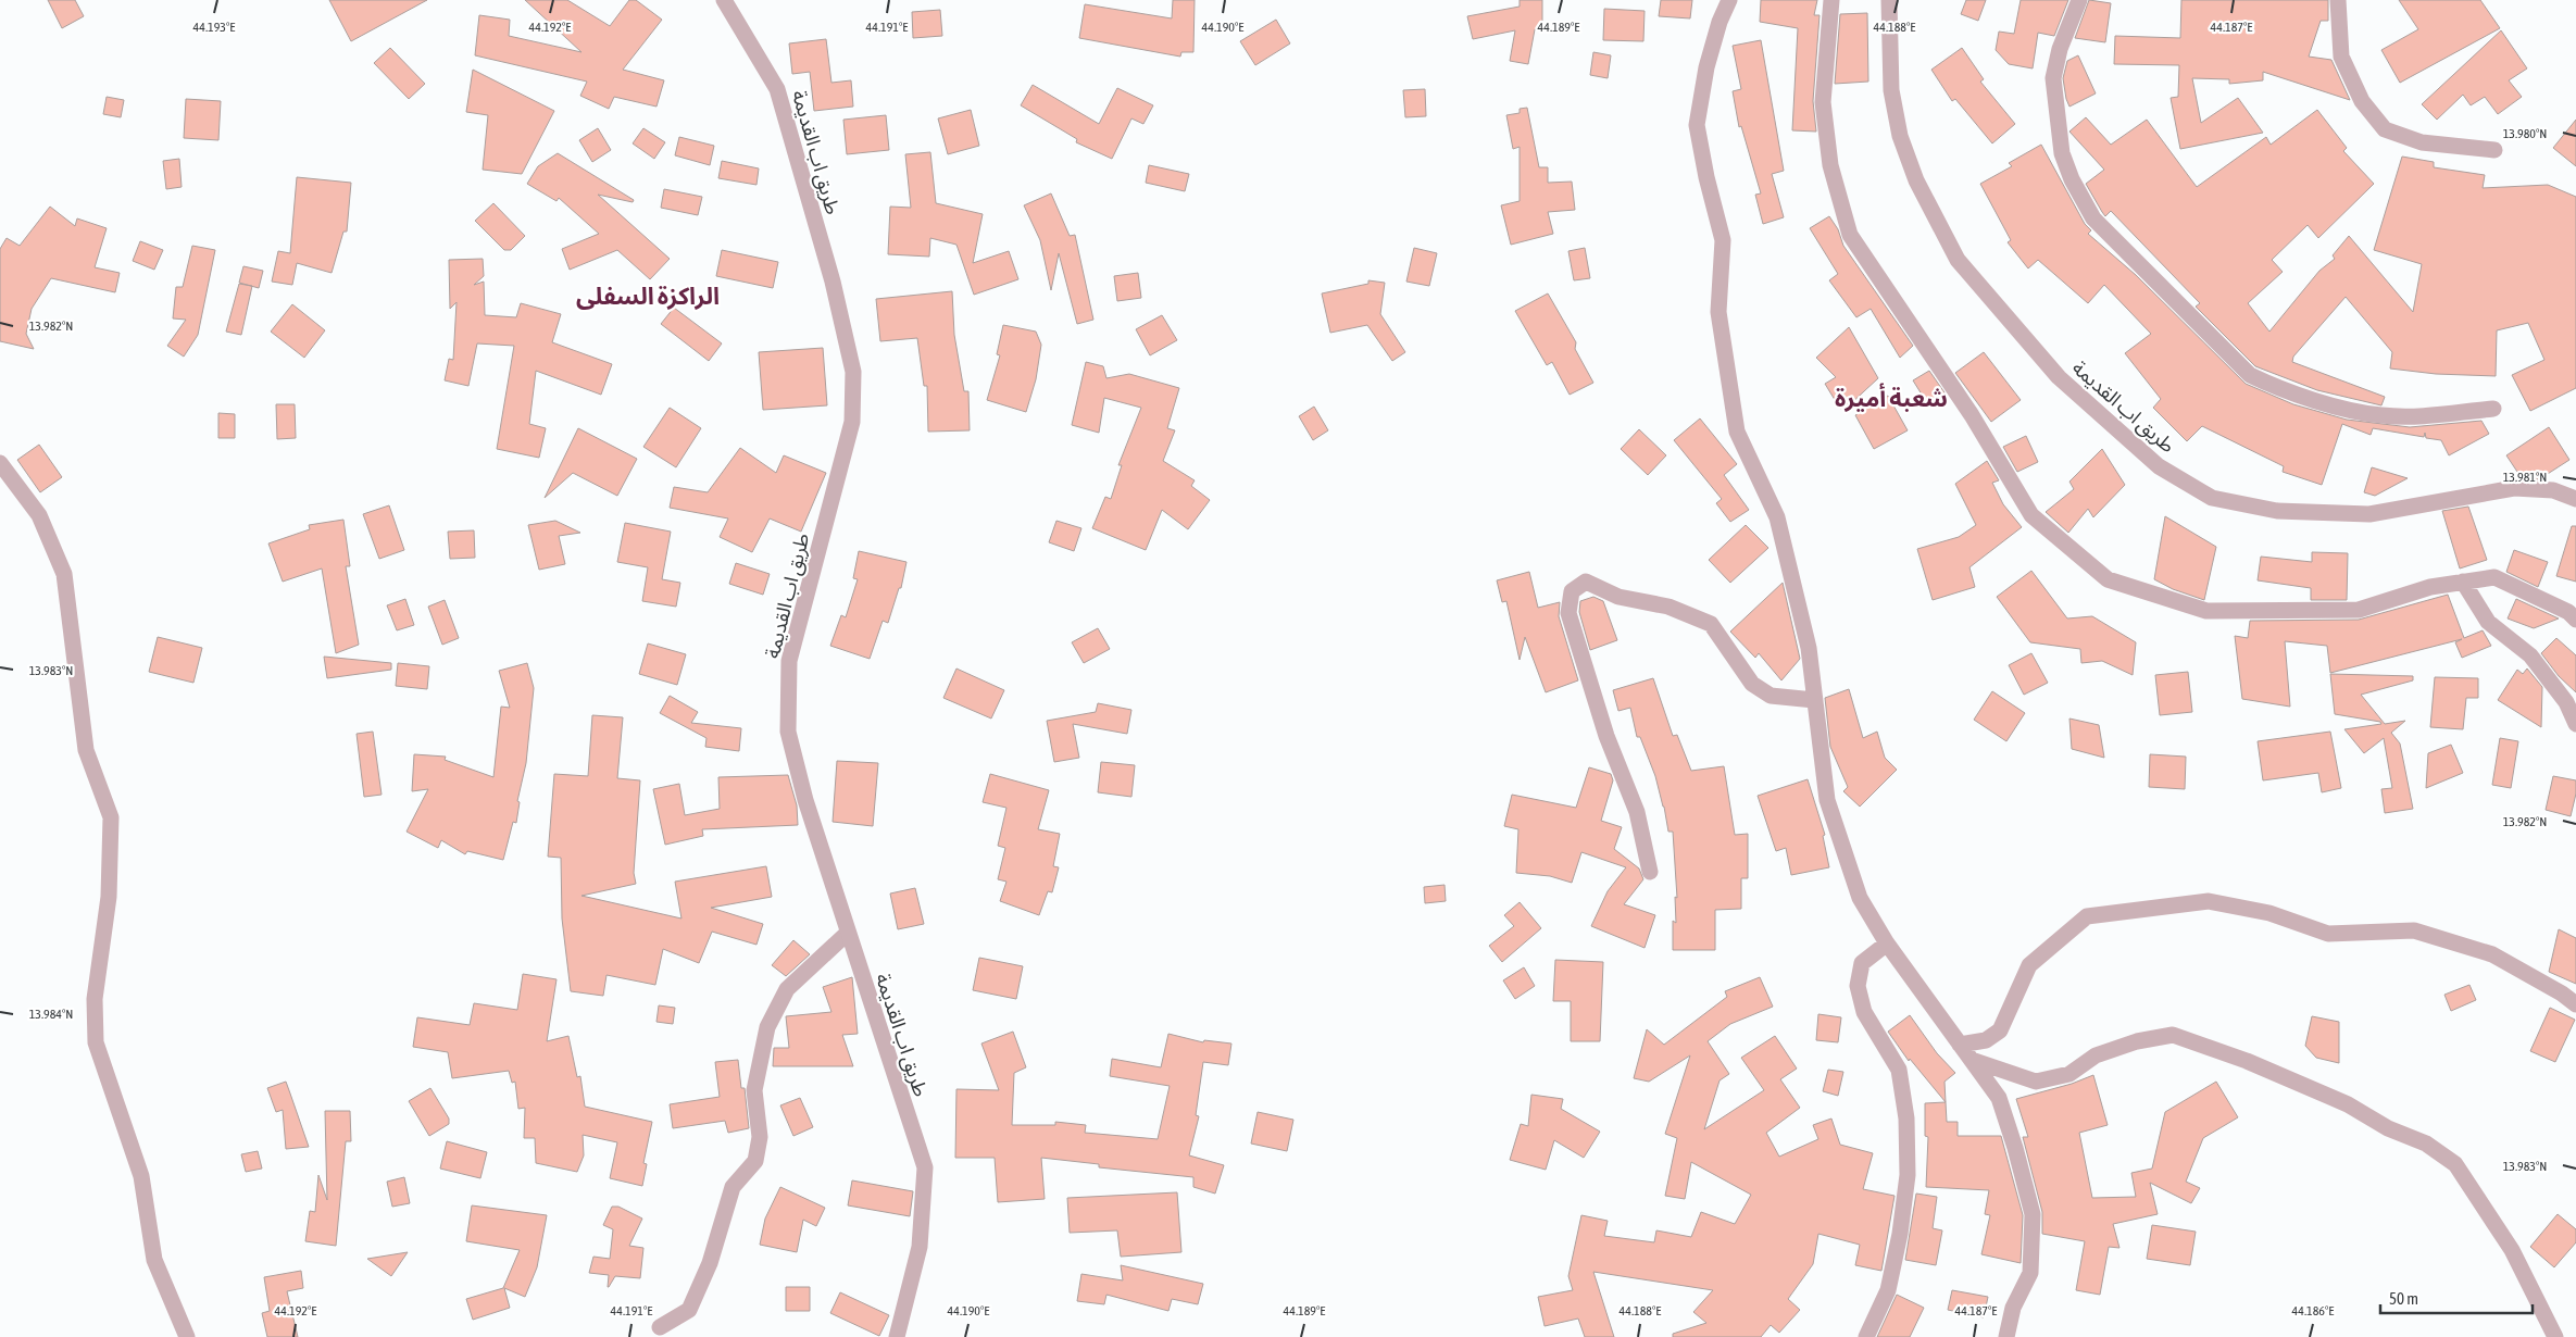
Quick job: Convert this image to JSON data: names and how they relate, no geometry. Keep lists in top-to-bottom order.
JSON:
{
  "streets": {
    "street": ["طريق اب القديمة"]
  },
  "districts": ["الراكزة السفلى", "شعبة أميرة"],
  "scale_bar": "50 m",
  "coordinates": [
    "44.193°E",
    "44.192°E",
    "44.191°E",
    "44.189°E",
    "44.188°E",
    "44.187°E",
    "44.190°E",
    "13.980°N",
    "13.982°N",
    "13.981°N",
    "13.983°N",
    "13.984°N",
    "44.186°E"
  ]
}
